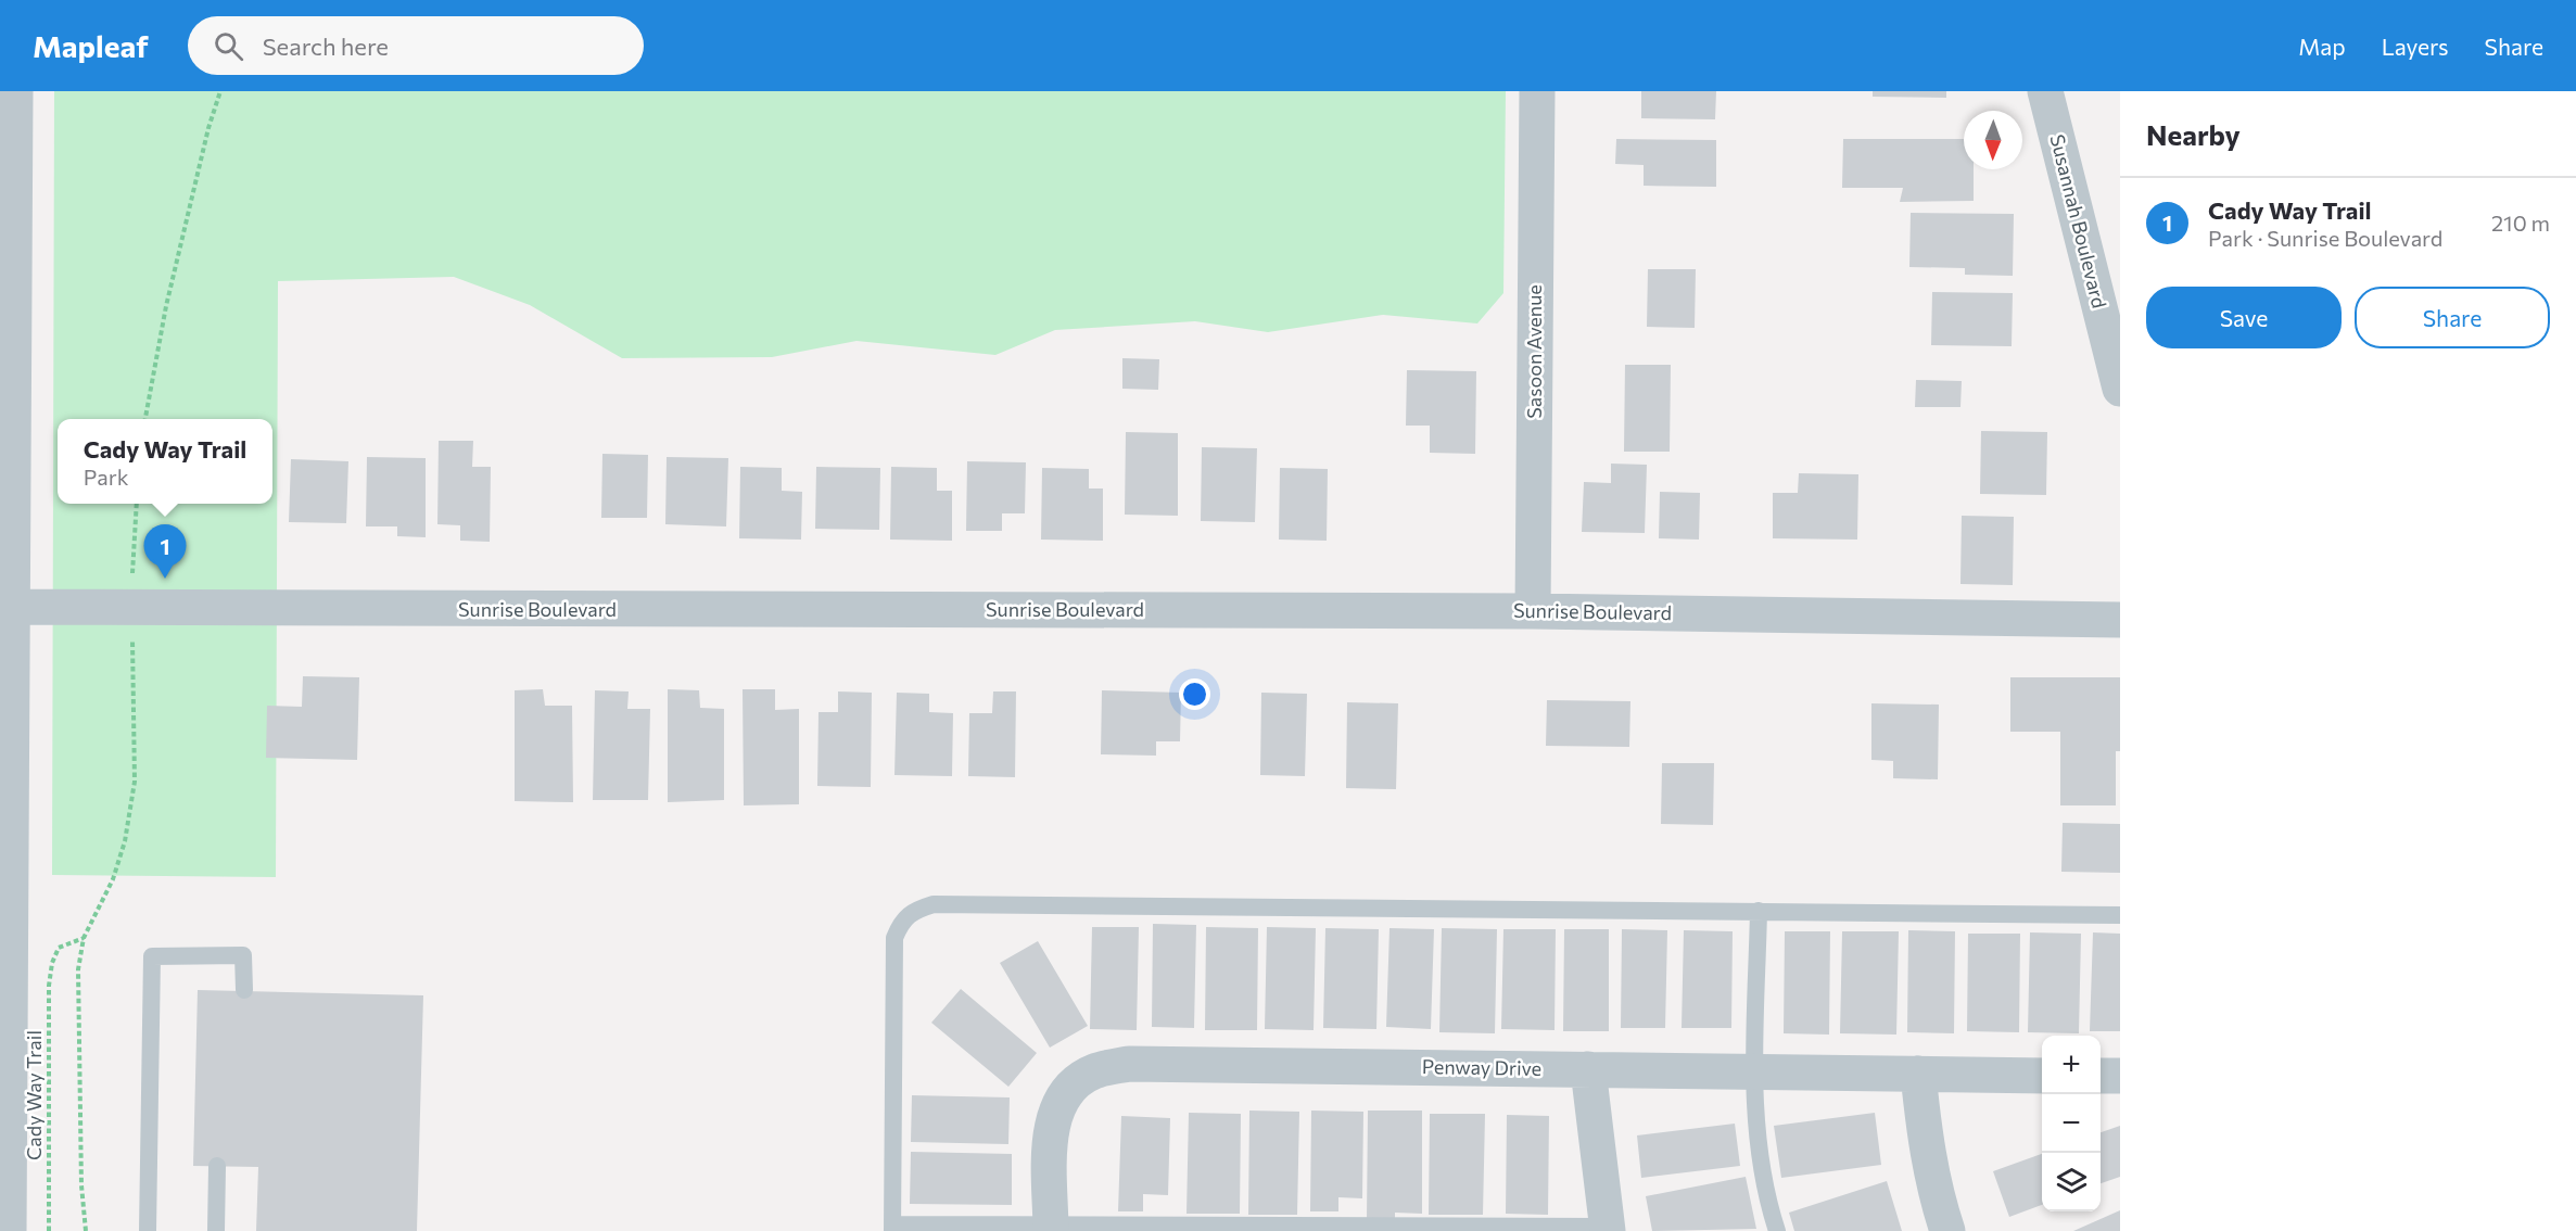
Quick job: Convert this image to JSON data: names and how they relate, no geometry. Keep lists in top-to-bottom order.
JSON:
{
  "streets": {
    "street": [
      "Susannah Boulevard",
      "Sasoon Avenue",
      "Sunrise Boulevard",
      "Penway Drive"
    ],
    "path": ["Cady Way Trail"]
  },
  "crossings": [
    ["Sasoon Avenue", "Sunrise Boulevard"]
  ],
  "north": "bottom",
  "page": {
    "header": "Mapleaf",
    "search": "Search here",
    "nav": ["Map", "Layers", "Share"],
    "heading": "Nearby",
    "list": [
      {
        "mark": "1",
        "name": "Cady Way Trail",
        "note": "Park · Sunrise Boulevard",
        "value": "210 m"
      }
    ],
    "buttons": ["Save", "Share"],
    "popup": ["Cady Way Trail", "Park"],
    "pins": "1",
    "map_buttons": ["+", "−"]
  }
}
